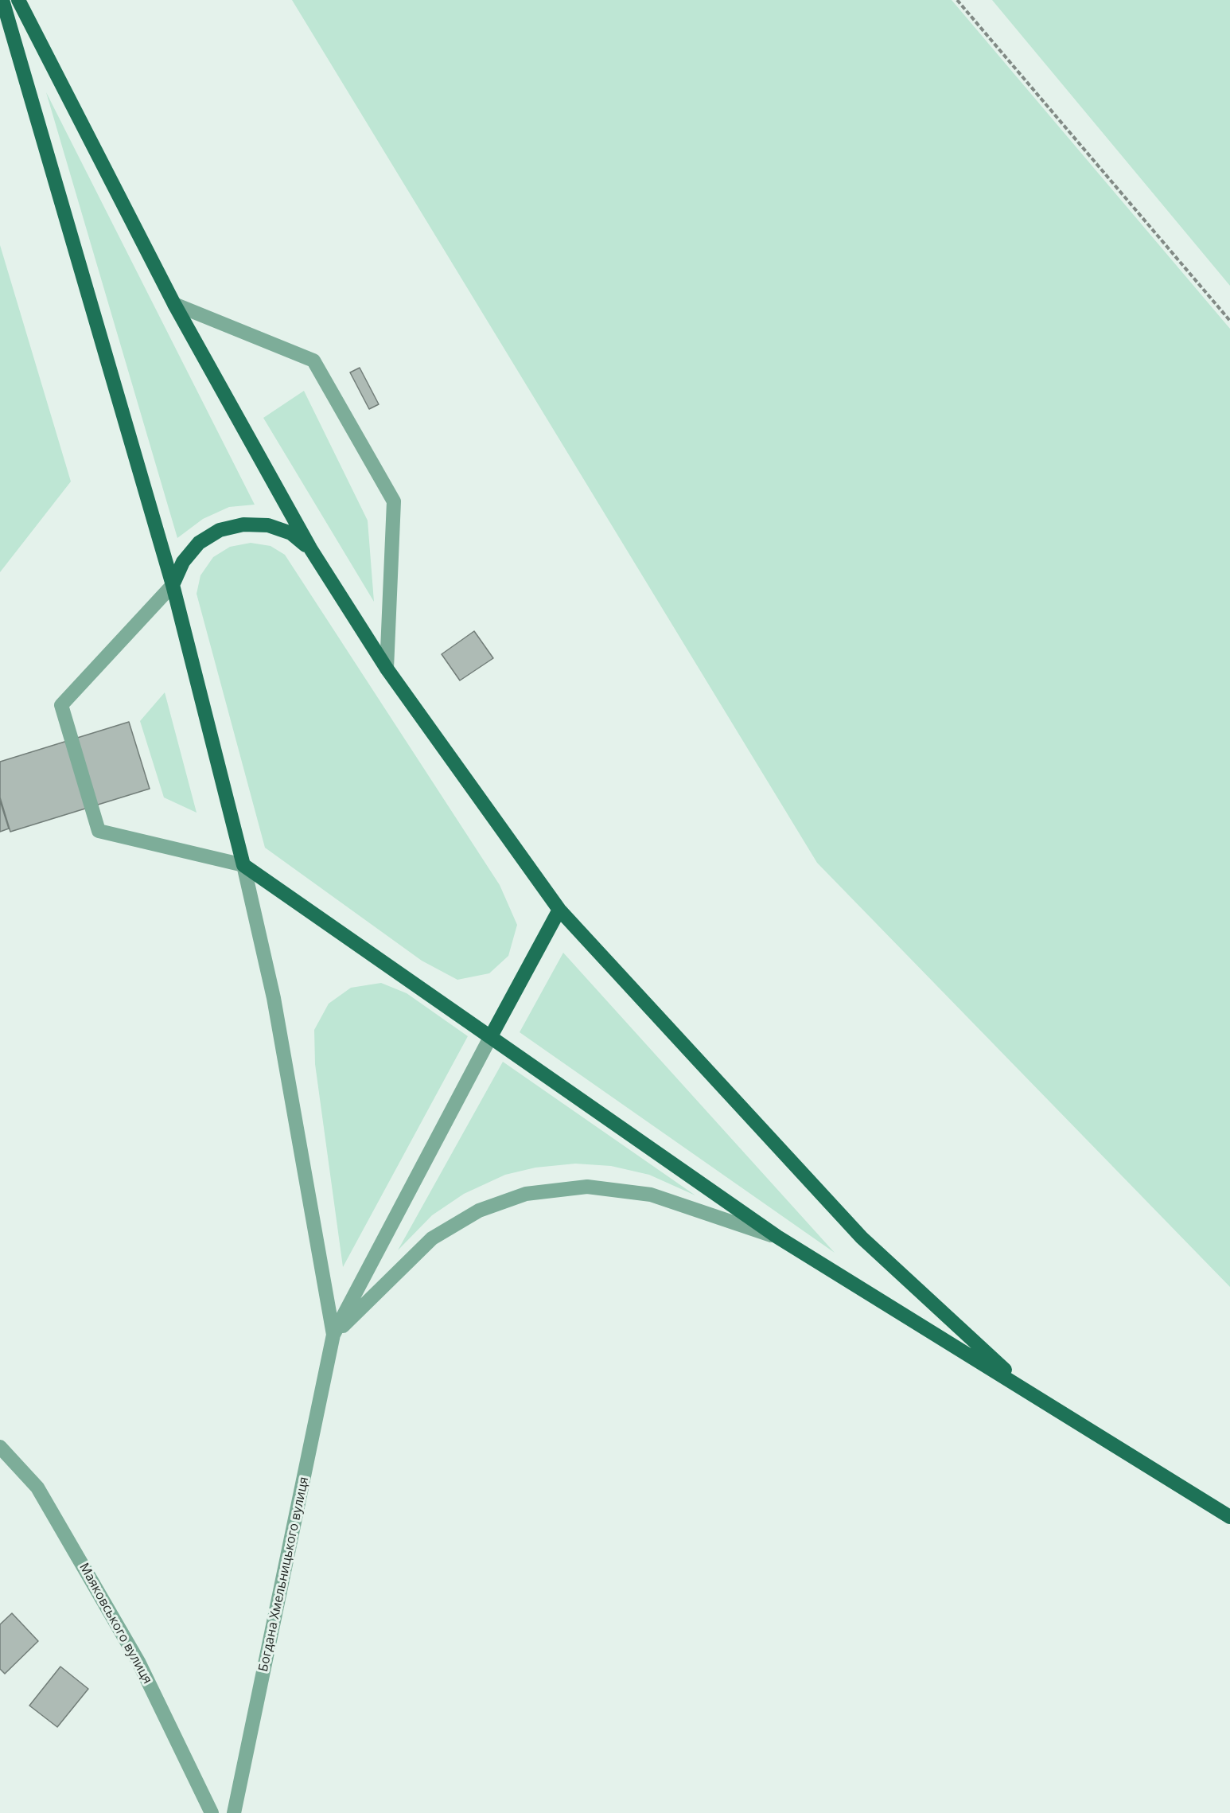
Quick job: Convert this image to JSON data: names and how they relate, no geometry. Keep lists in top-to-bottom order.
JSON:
{
  "streets": {
    "street": ["Богдана Хмельницького вулиця", "Маяковського вулиця"]
  }
}
